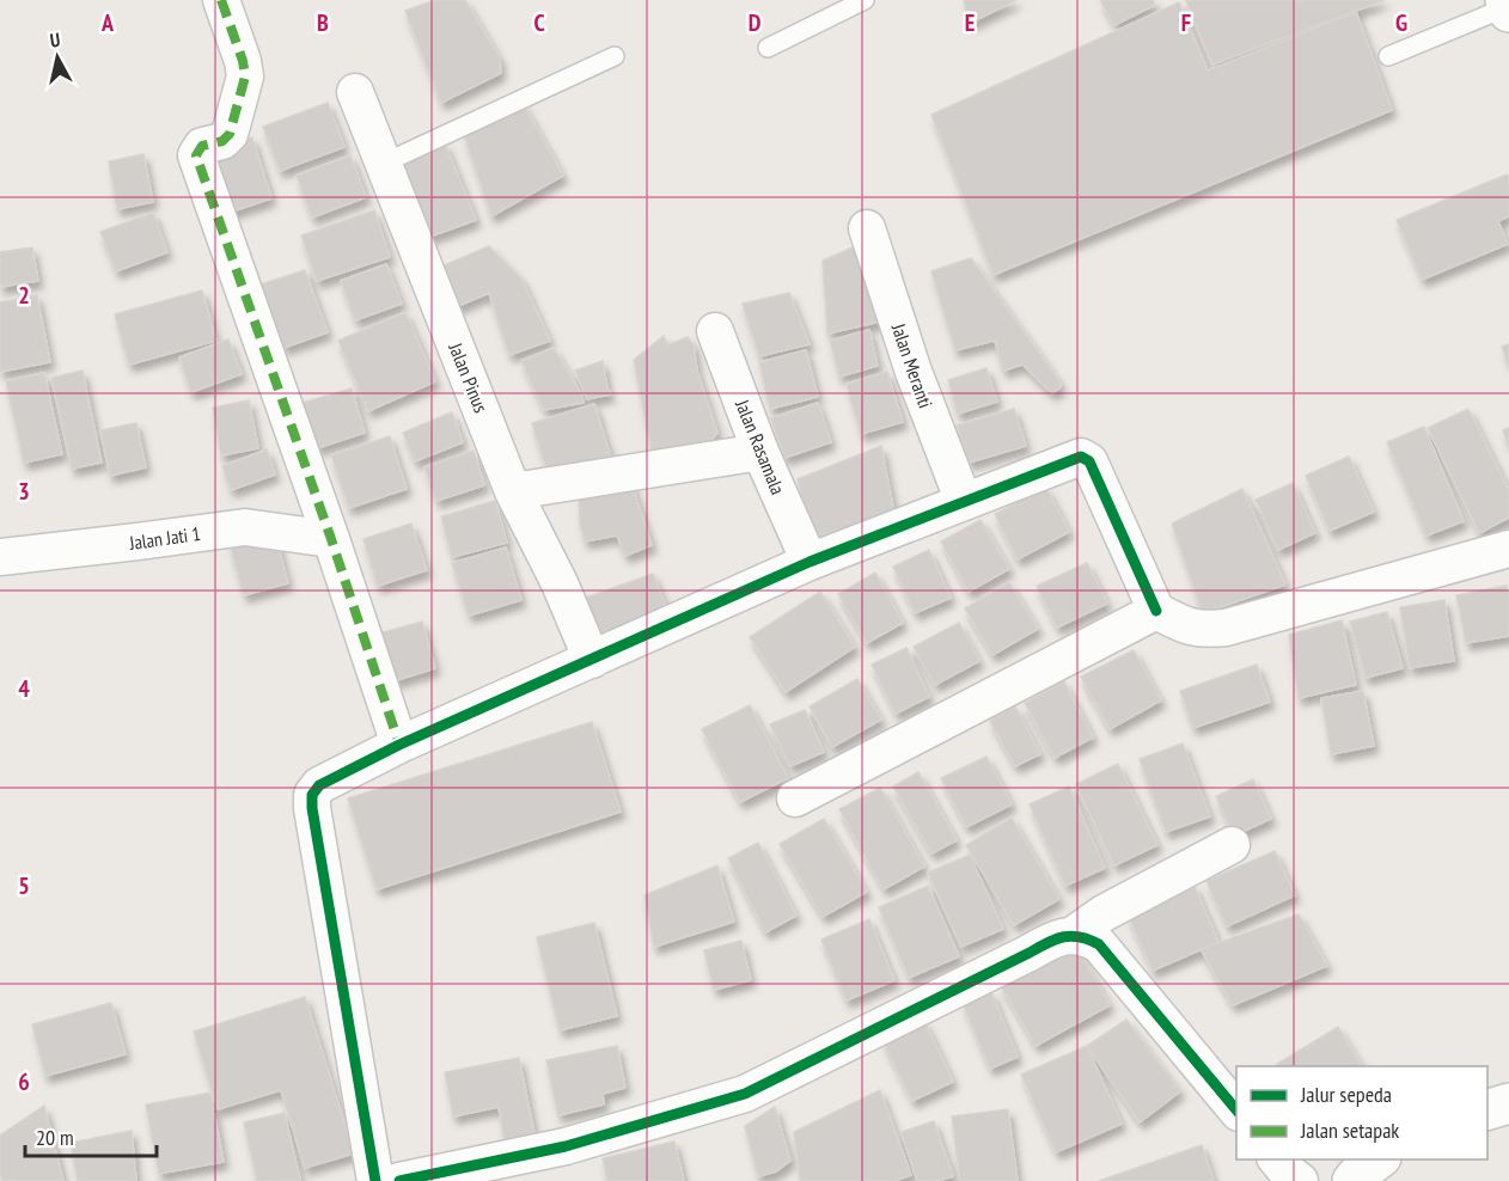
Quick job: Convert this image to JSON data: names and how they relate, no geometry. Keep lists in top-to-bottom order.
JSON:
{
  "streets": {
    "street": [
      "Jalan Meranti",
      "Jalan Pinus",
      "Jalan Rasamala",
      "Jalan Jati 1"
    ]
  },
  "legend": ["Jalur sepeda", "Jalan setapak"],
  "scale_bar": "20 m",
  "north": "top",
  "grid": {
    "columns": [
      "A",
      "B",
      "C",
      "D",
      "E",
      "F",
      "G"
    ],
    "rows": [
      "2",
      "3",
      "4",
      "5",
      "6"
    ]
  }
}
